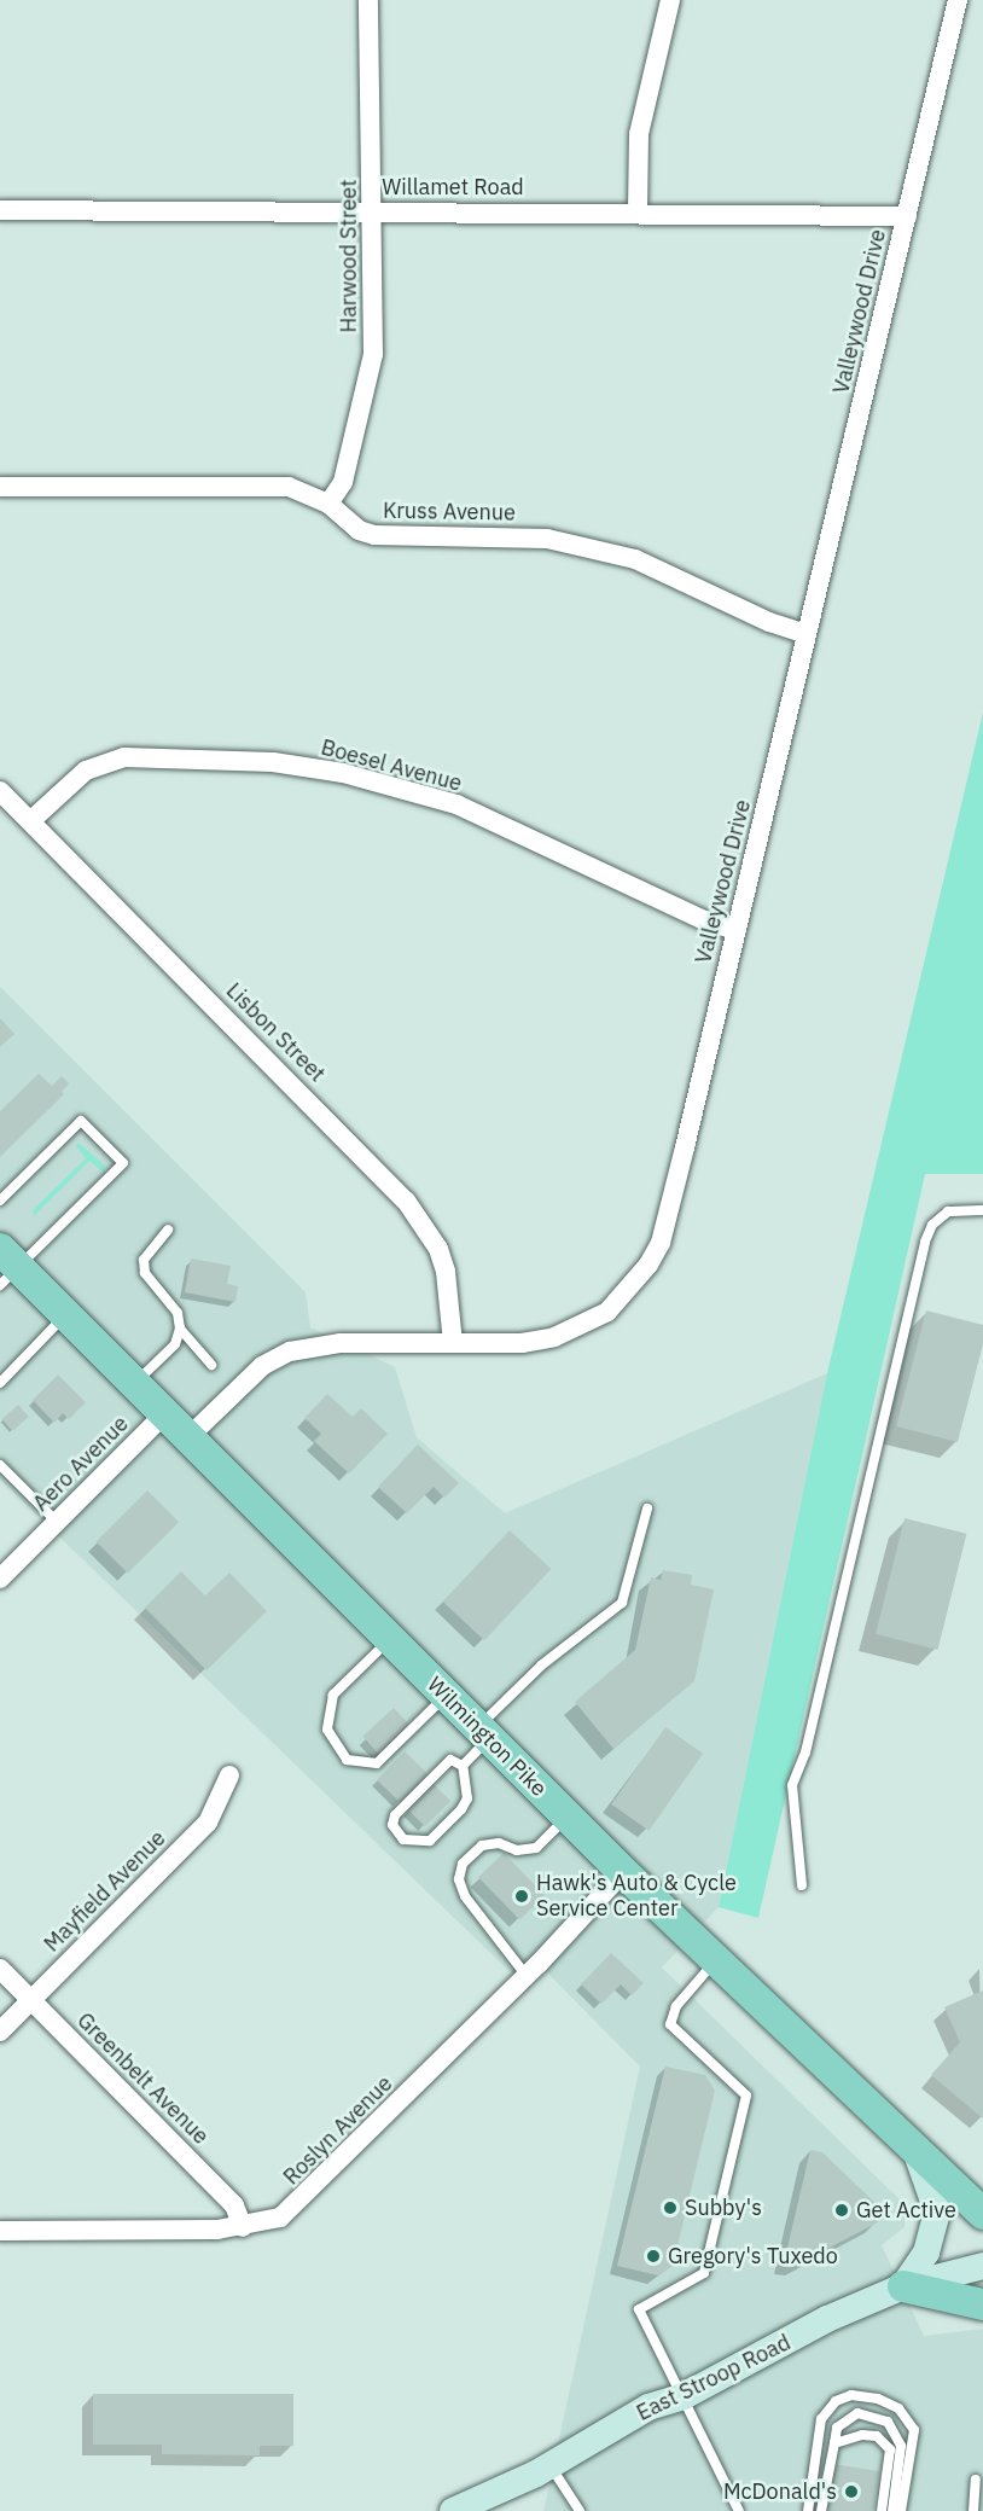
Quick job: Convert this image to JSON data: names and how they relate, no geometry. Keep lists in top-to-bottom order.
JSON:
{
  "streets": {
    "main road": ["Wilmington Pike", "East Stroop Road"],
    "street": [
      "Willamet Road",
      "Harwood Street",
      "Valleywood Drive",
      "Kruss Avenue",
      "Boesel Avenue",
      "Lisbon Street",
      "Aero Avenue",
      "Mayfield Avenue",
      "Greenbelt Avenue",
      "Roslyn Avenue"
    ]
  },
  "crossings": [
    ["Willamet Road", "Harwood Street"],
    ["Willamet Road", "Valleywood Drive"],
    ["Harwood Street", "Kruss Avenue"],
    ["Valleywood Drive", "Kruss Avenue"],
    ["Valleywood Drive", "Boesel Avenue"],
    ["Valleywood Drive", "Lisbon Street"],
    ["Valleywood Drive", "Wilmington Pike"],
    ["Boesel Avenue", "Lisbon Street"],
    ["Aero Avenue", "Wilmington Pike"],
    ["Wilmington Pike", "Roslyn Avenue"],
    ["Mayfield Avenue", "Greenbelt Avenue"],
    ["Greenbelt Avenue", "Roslyn Avenue"]
  ],
  "places": [
    "Hawk's Auto & Cycle Service Center",
    "Subby's",
    "Get Active",
    "Gregory's Tuxedo",
    "McDonald's"
  ]
}
